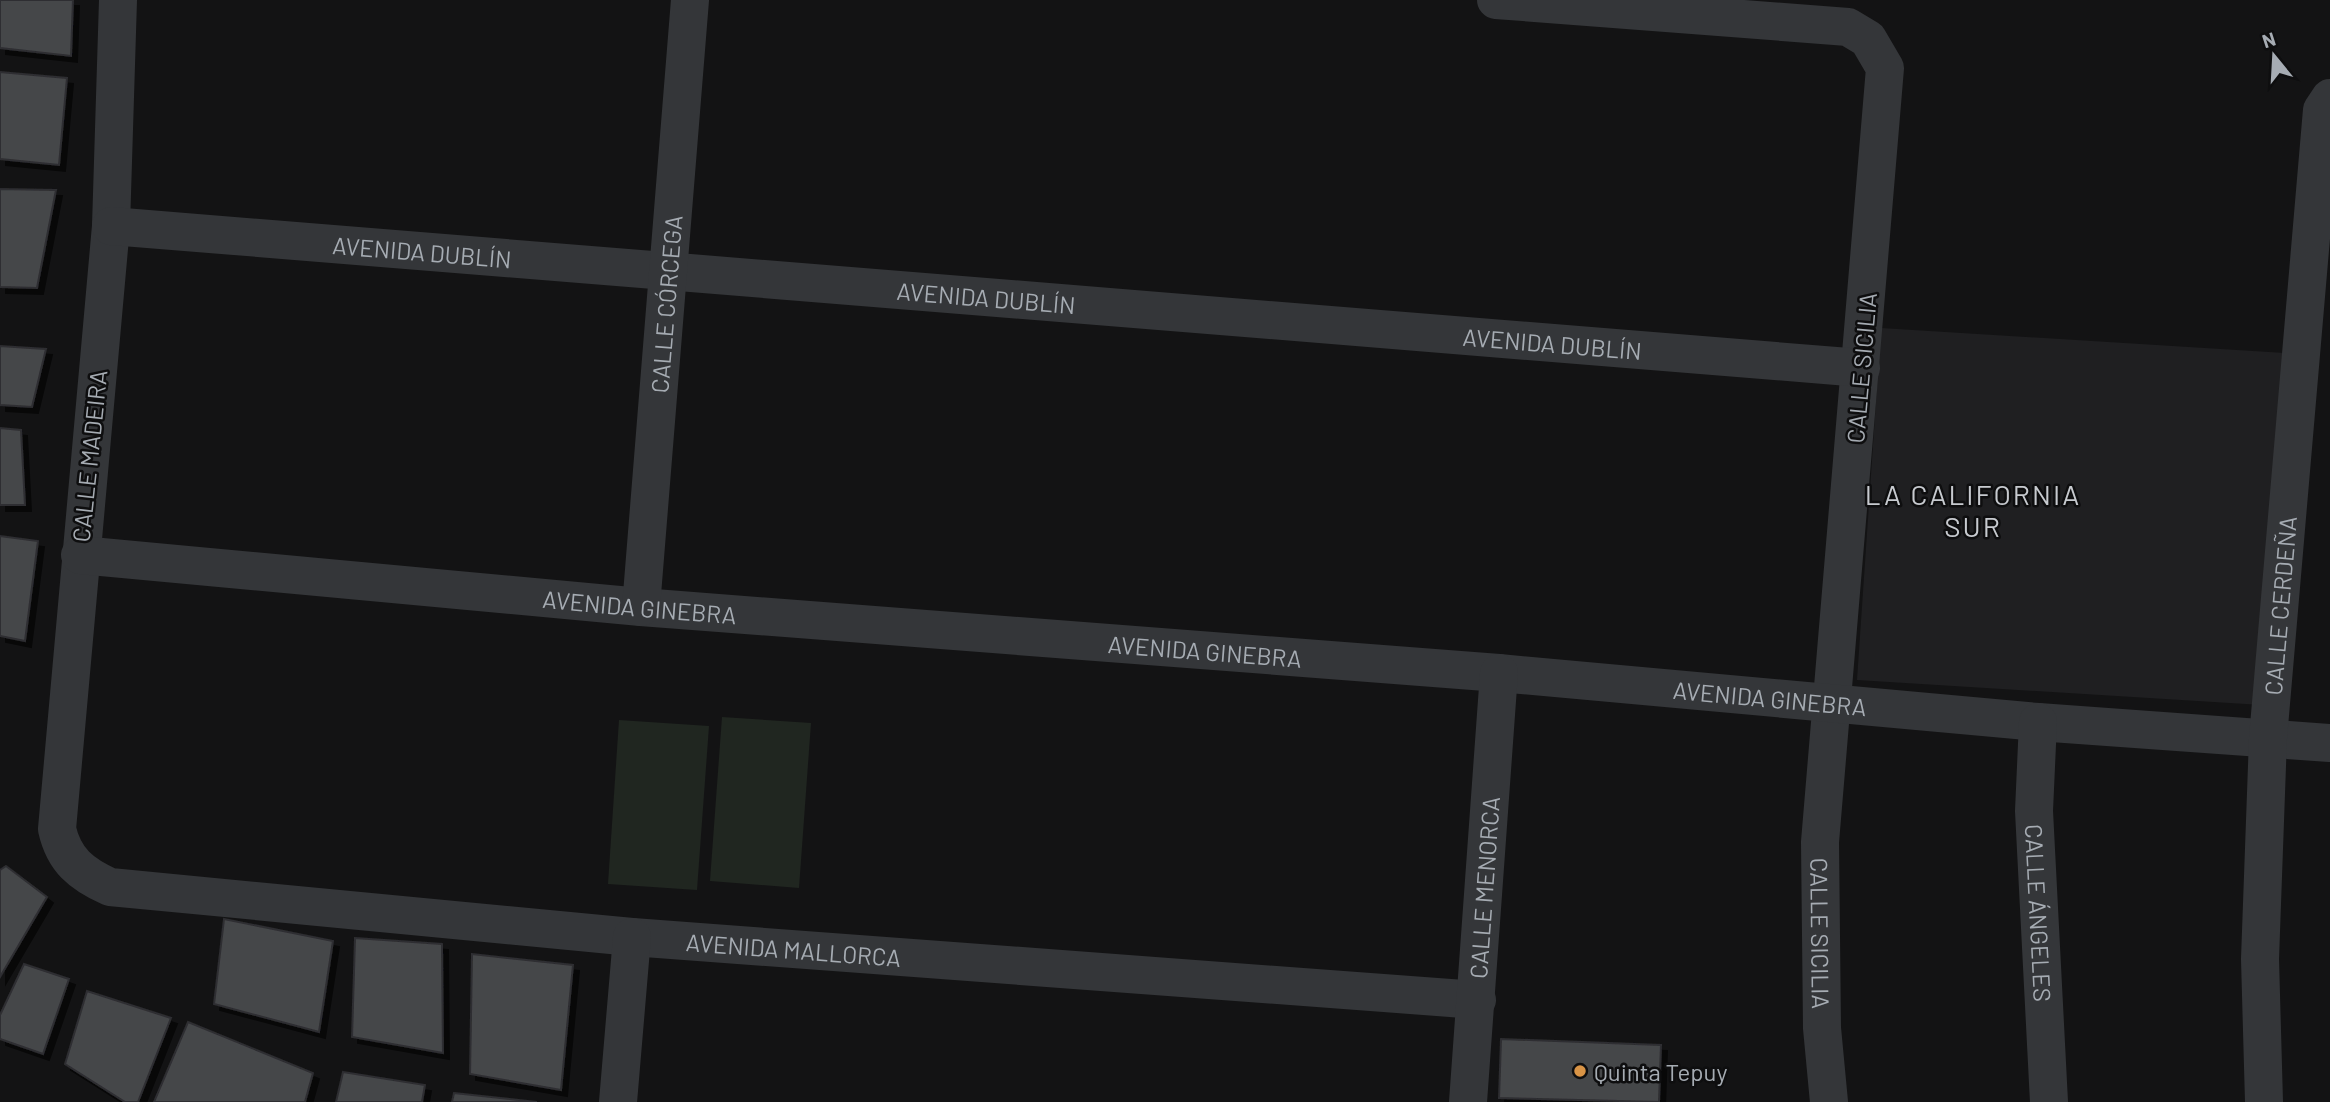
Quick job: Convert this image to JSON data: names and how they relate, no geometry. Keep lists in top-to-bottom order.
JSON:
{
  "streets": {
    "street": [
      "AVENIDA DUBLÍN",
      "CALLE CÓRCEGA",
      "CALLE SICILIA",
      "CALLE MADEIRA",
      "CALLE CERDEÑA",
      "AVENIDA GINEBRA",
      "CALLE MENORCA",
      "CALLE ÁNGELES",
      "AVENIDA MALLORCA"
    ]
  },
  "crossings": [
    ["AVENIDA DUBLÍN", "CALLE CÓRCEGA"],
    ["AVENIDA DUBLÍN", "CALLE SICILIA"],
    ["AVENIDA DUBLÍN", "CALLE MADEIRA"],
    ["CALLE CÓRCEGA", "AVENIDA GINEBRA"],
    ["CALLE SICILIA", "AVENIDA GINEBRA"],
    ["CALLE MADEIRA", "AVENIDA GINEBRA"],
    ["CALLE MADEIRA", "AVENIDA MALLORCA"],
    ["CALLE CERDEÑA", "AVENIDA GINEBRA"],
    ["AVENIDA GINEBRA", "CALLE MENORCA"],
    ["AVENIDA GINEBRA", "CALLE ÁNGELES"],
    ["CALLE MENORCA", "AVENIDA MALLORCA"]
  ],
  "districts": ["LA CALIFORNIA SUR"],
  "places": ["Quinta Tepuy"],
  "north": "top"
}
